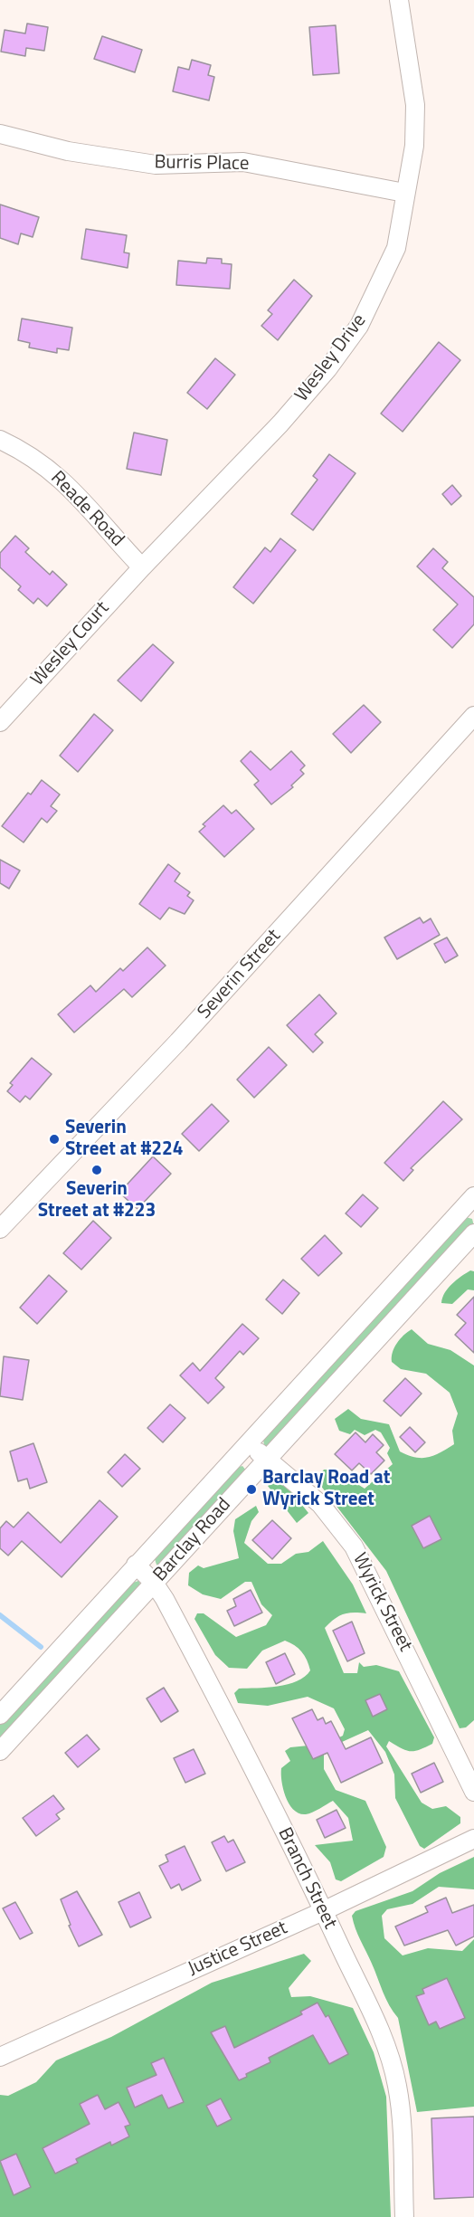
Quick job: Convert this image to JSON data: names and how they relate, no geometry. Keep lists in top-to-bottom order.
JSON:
{
  "streets": {
    "street": [
      "Burris Place",
      "Wesley Drive",
      "Reade Road",
      "Wesley Court",
      "Severin Street",
      "Barclay Road",
      "Wyrick Street",
      "Branch Street",
      "Justice Street"
    ]
  },
  "crossings": [
    ["Burris Place", "Wesley Drive"],
    ["Wesley Drive", "Reade Road"],
    ["Wesley Drive", "Wesley Court"],
    ["Reade Road", "Wesley Court"],
    ["Barclay Road", "Wyrick Street"],
    ["Barclay Road", "Branch Street"],
    ["Branch Street", "Justice Street"]
  ],
  "places": ["Severin Street at #224", "Severin Street at #223", "Barclay Road at Wyrick Street"]
}
